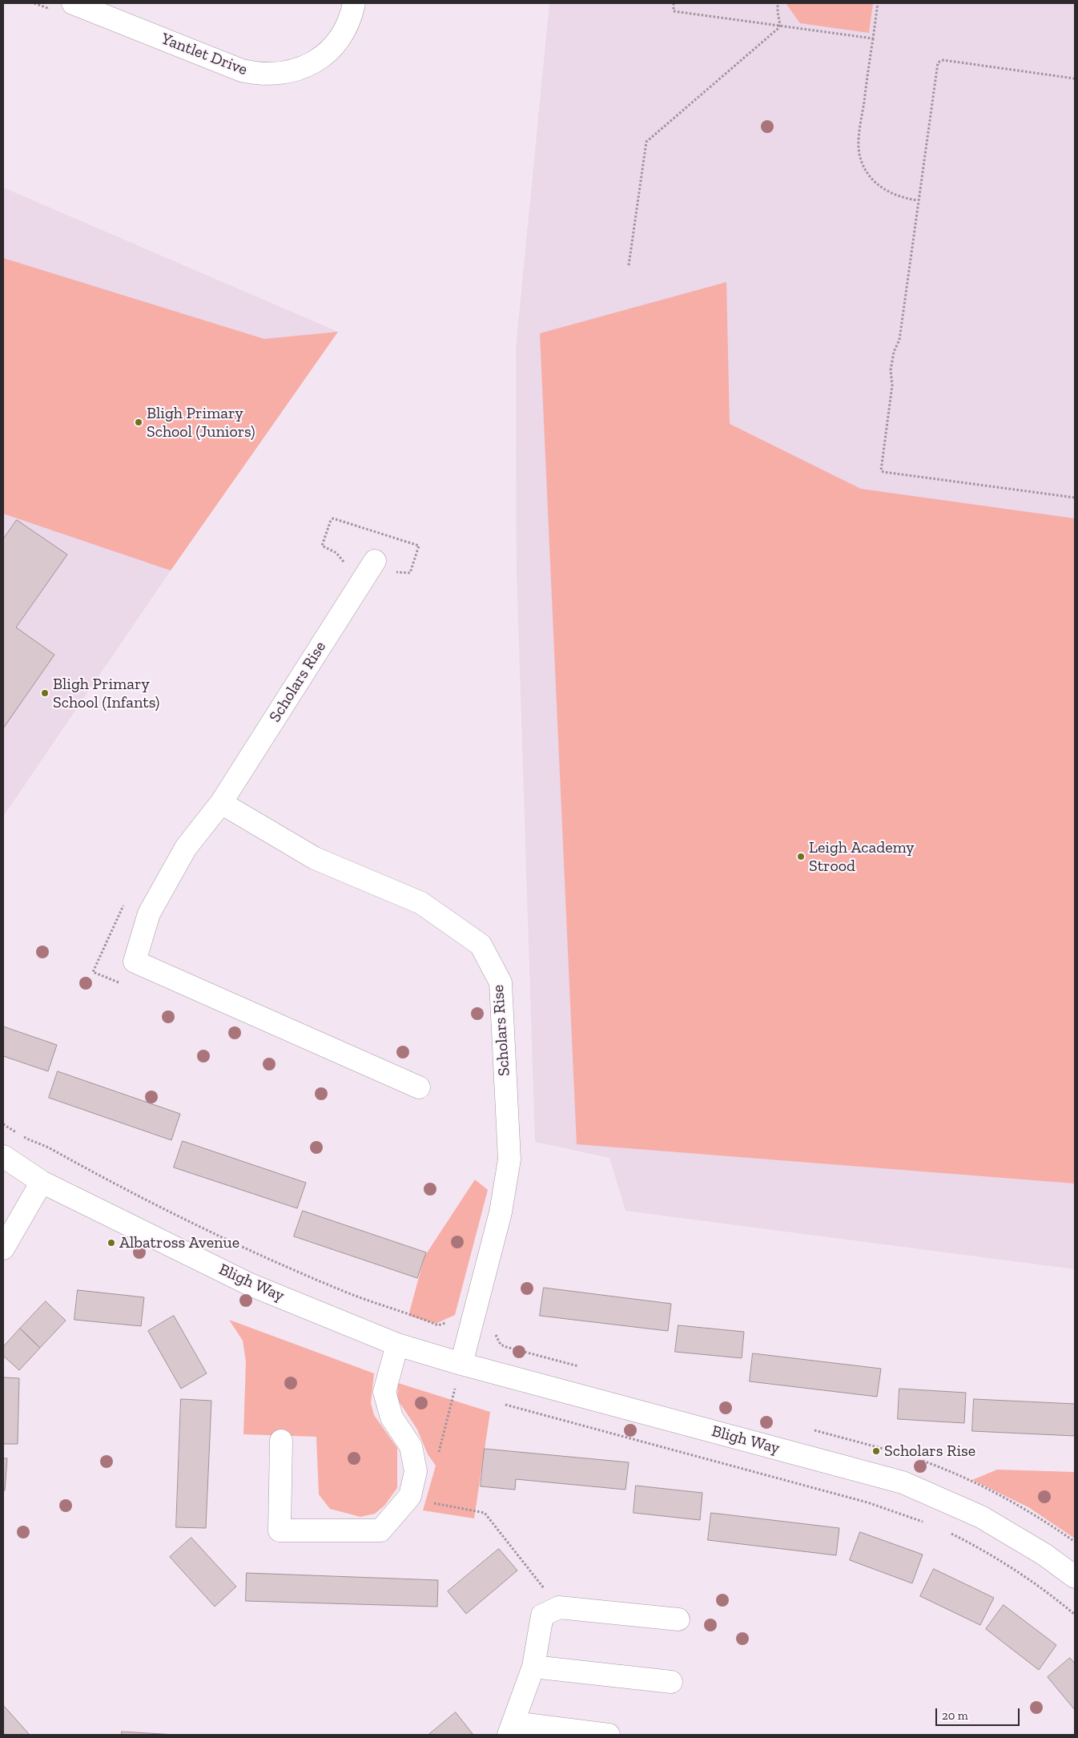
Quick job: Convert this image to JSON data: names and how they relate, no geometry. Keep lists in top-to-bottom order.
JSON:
{
  "streets": {
    "street": ["Yantlet Drive", "Scholars Rise", "Bligh Way"]
  },
  "crossings": [
    ["Scholars Rise", "Bligh Way"]
  ],
  "places": [
    "Bligh Primary School (Juniors)",
    "Bligh Primary School (Infants)",
    "Leigh Academy Strood",
    "Albatross Avenue",
    "Scholars Rise"
  ],
  "scale_bar": "20 m"
}
